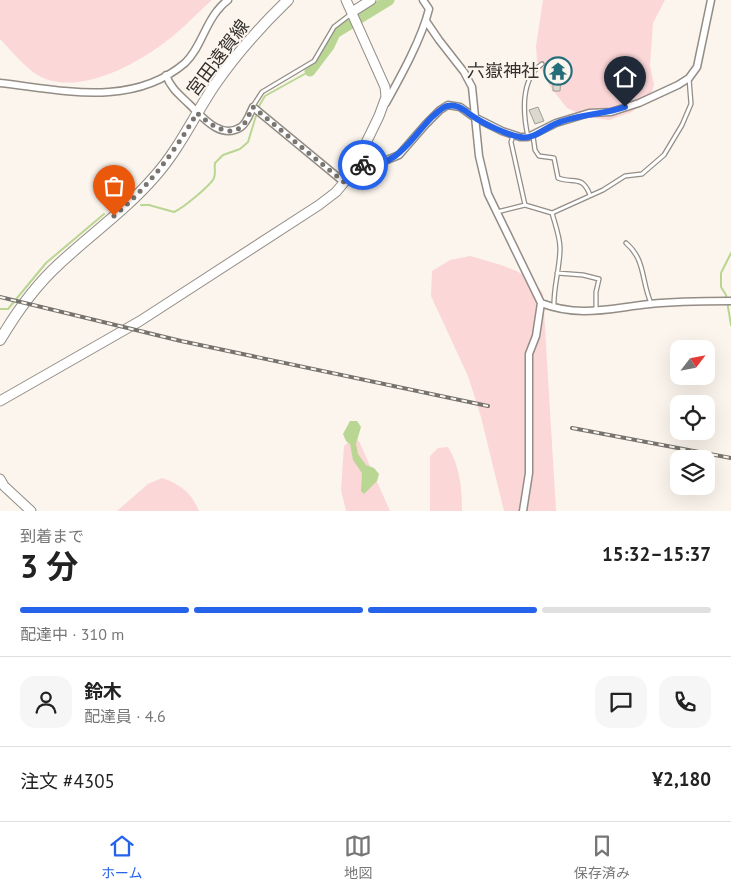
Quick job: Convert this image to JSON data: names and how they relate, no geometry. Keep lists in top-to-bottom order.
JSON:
{
  "streets": {
    "main road": ["宮田遠賀線"]
  },
  "places": {
    "temple": ["六嶽神社"]
  },
  "north": "top right",
  "page": {
    "heading": ["3 分", "到着まで", "15:32–15:37"],
    "panel": [
      "鈴木",
      "配達員 · 4.6",
      "注文 #4305",
      "¥2,180"
    ],
    "bar": "配達中 · 310 m",
    "tabs": ["ホーム", "地図", "保存済み"]
  }
}
